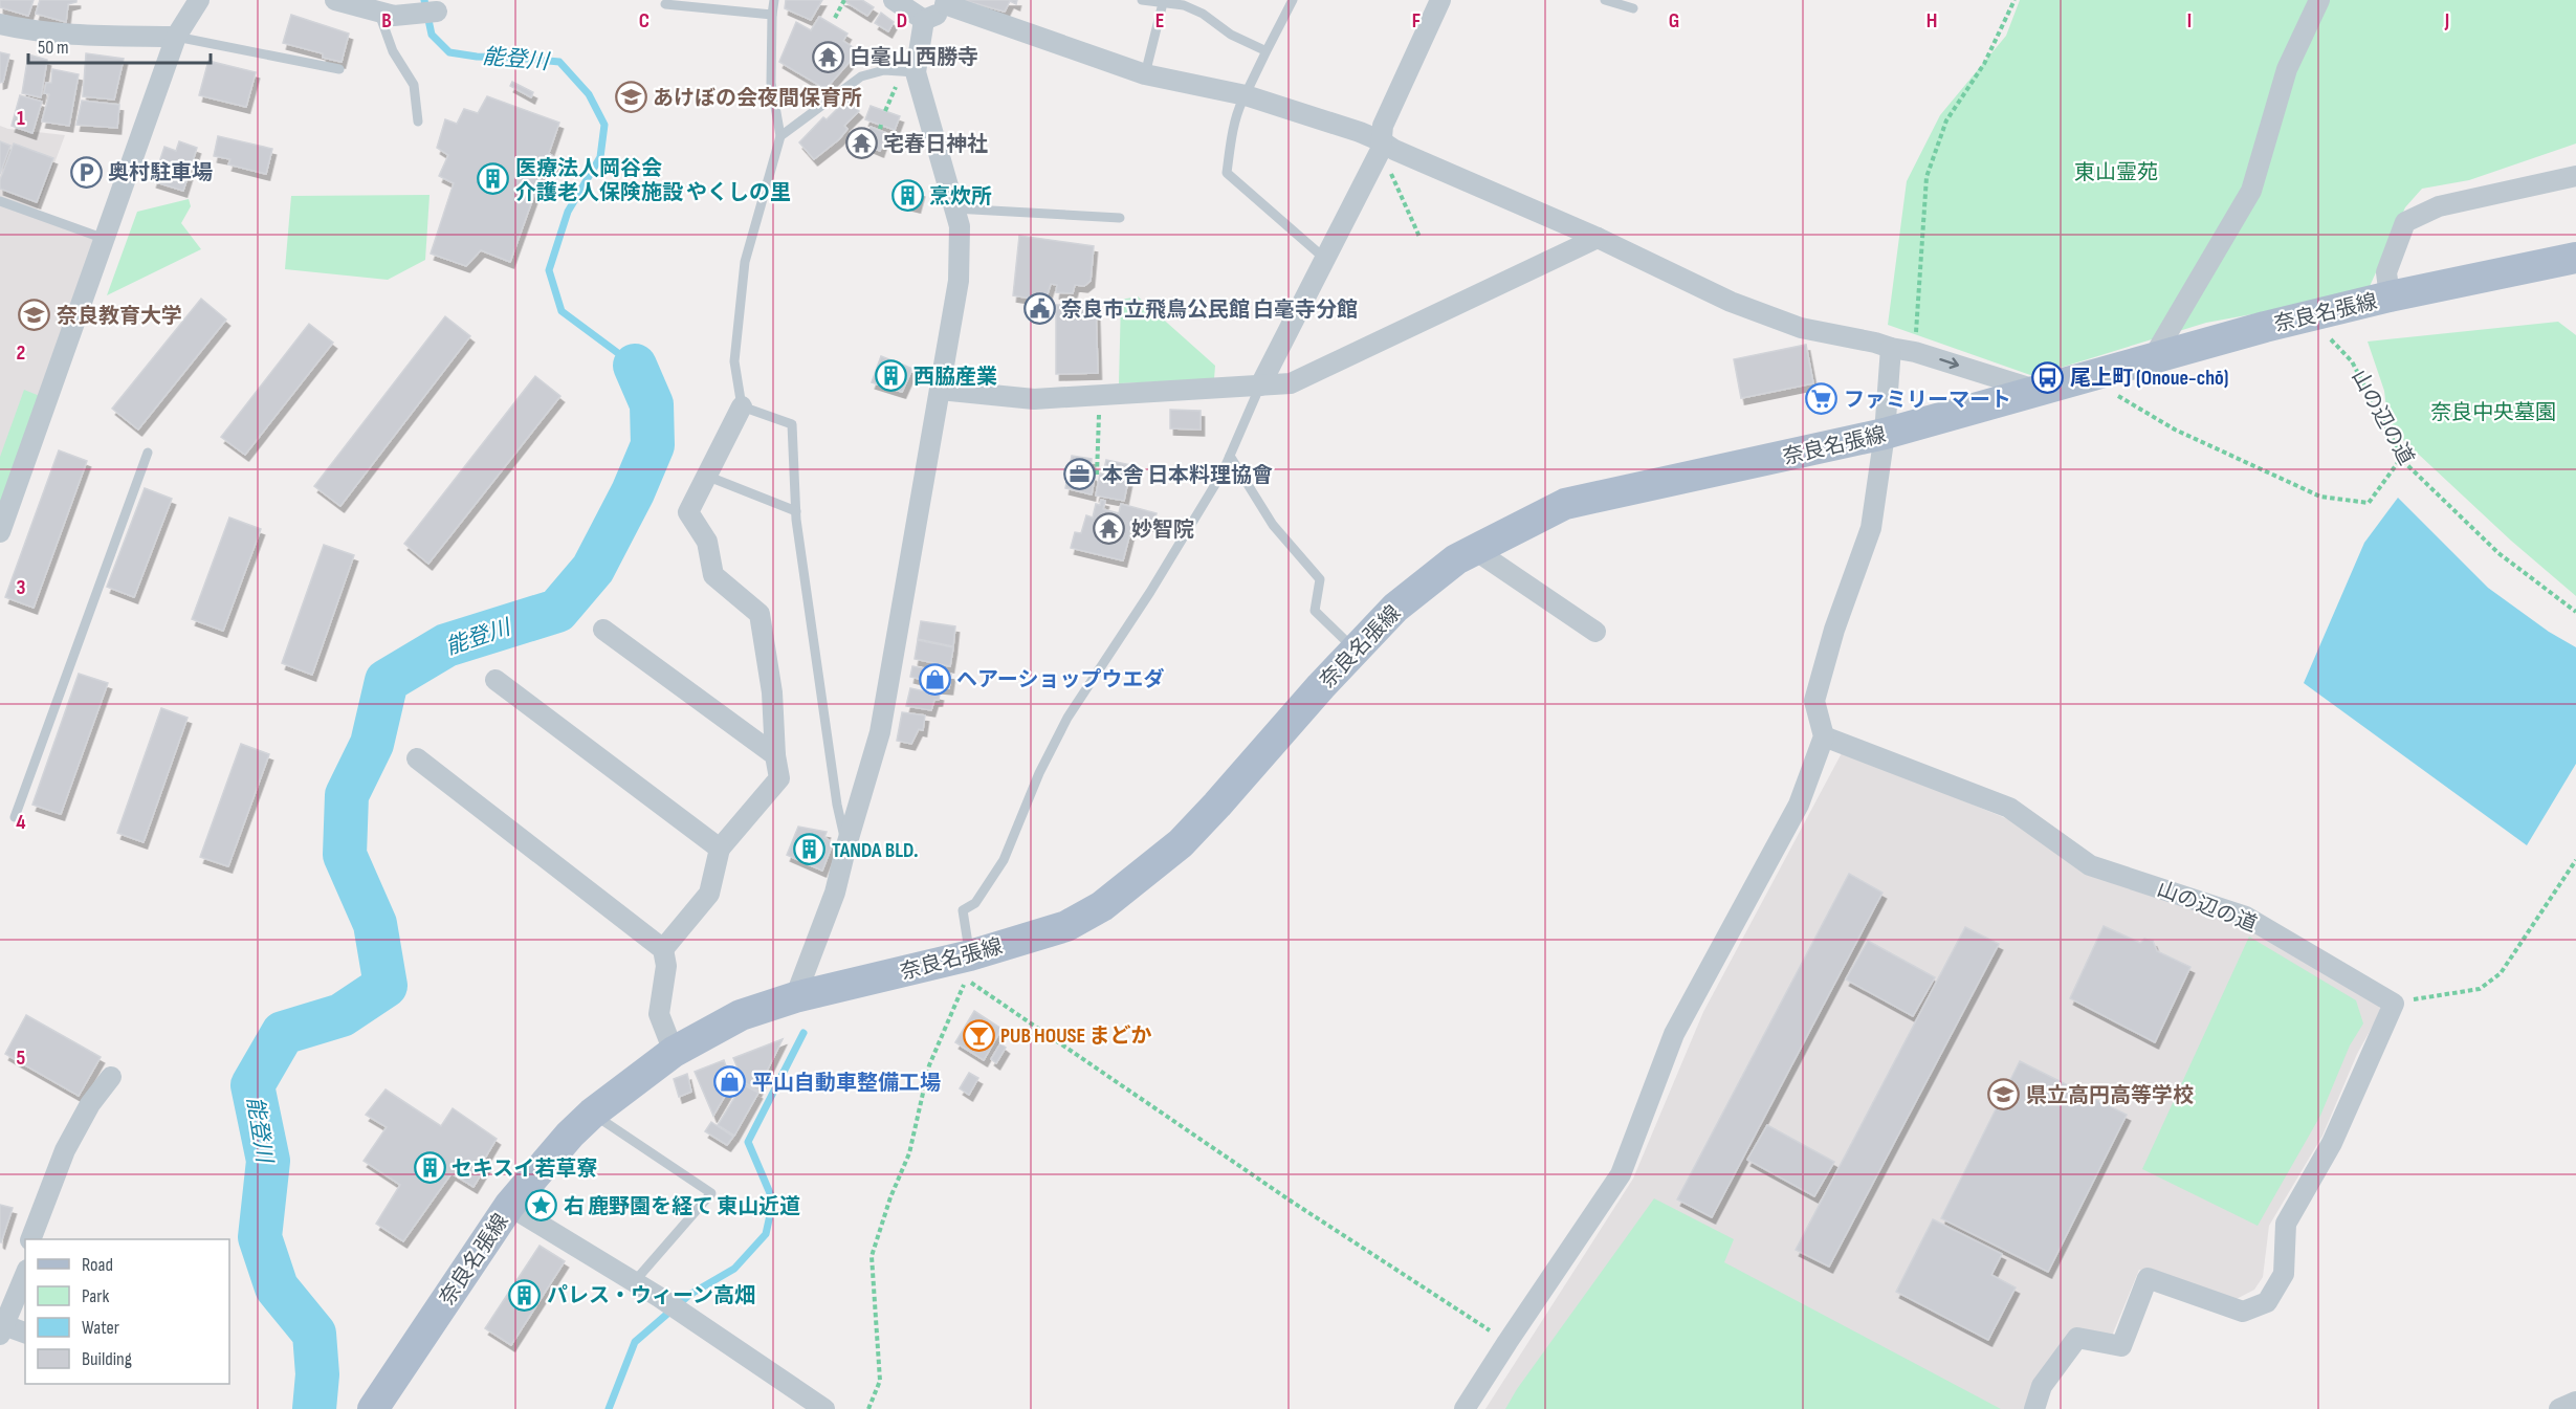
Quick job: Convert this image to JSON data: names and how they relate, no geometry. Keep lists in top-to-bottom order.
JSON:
{
  "streets": {
    "main road": ["奈良名張線"],
    "street": ["山の辺の道"]
  },
  "crossings": [
    ["奈良名張線", "山の辺の道"]
  ],
  "water": ["能登川"],
  "parks": ["東山霊苑", "奈良中央墓園"],
  "places": {
    "temple": ["白毫山 西勝寺", "宅春日神社", "妙智院"],
    "school or university": ["あけぼの会夜間保育所", "奈良教育大学", "県立高円高等学校"],
    "parking": ["奥村駐車場"],
    "building": [
      "医療法人岡谷会 介護老人保険施設 やくしの里",
      "烹炊所",
      "西脇産業",
      "TANDA BLD.",
      "セキスイ若草寮",
      "パレス・ウィーン高畑"
    ],
    "public building": ["奈良市立飛鳥公民館 白毫寺分館"],
    "bus stop": ["尾上町 (Onoue-chō)"],
    "supermarket": ["ファミリーマート"],
    "office": ["本舎 日本料理協會"],
    "shop": ["ヘアーショップウエダ", "平山自動車整備工場"],
    "bar": ["PUB HOUSE まどか"],
    "place": ["右 鹿野園を経て 東山近道"]
  },
  "legend": [
    "Road",
    "Park",
    "Water",
    "Building"
  ],
  "scale_bar": "50 m",
  "grid": {
    "columns": [
      "B",
      "C",
      "D",
      "E",
      "F",
      "G",
      "H",
      "I",
      "J"
    ],
    "rows": [
      "1",
      "2",
      "3",
      "4",
      "5"
    ]
  }
}
